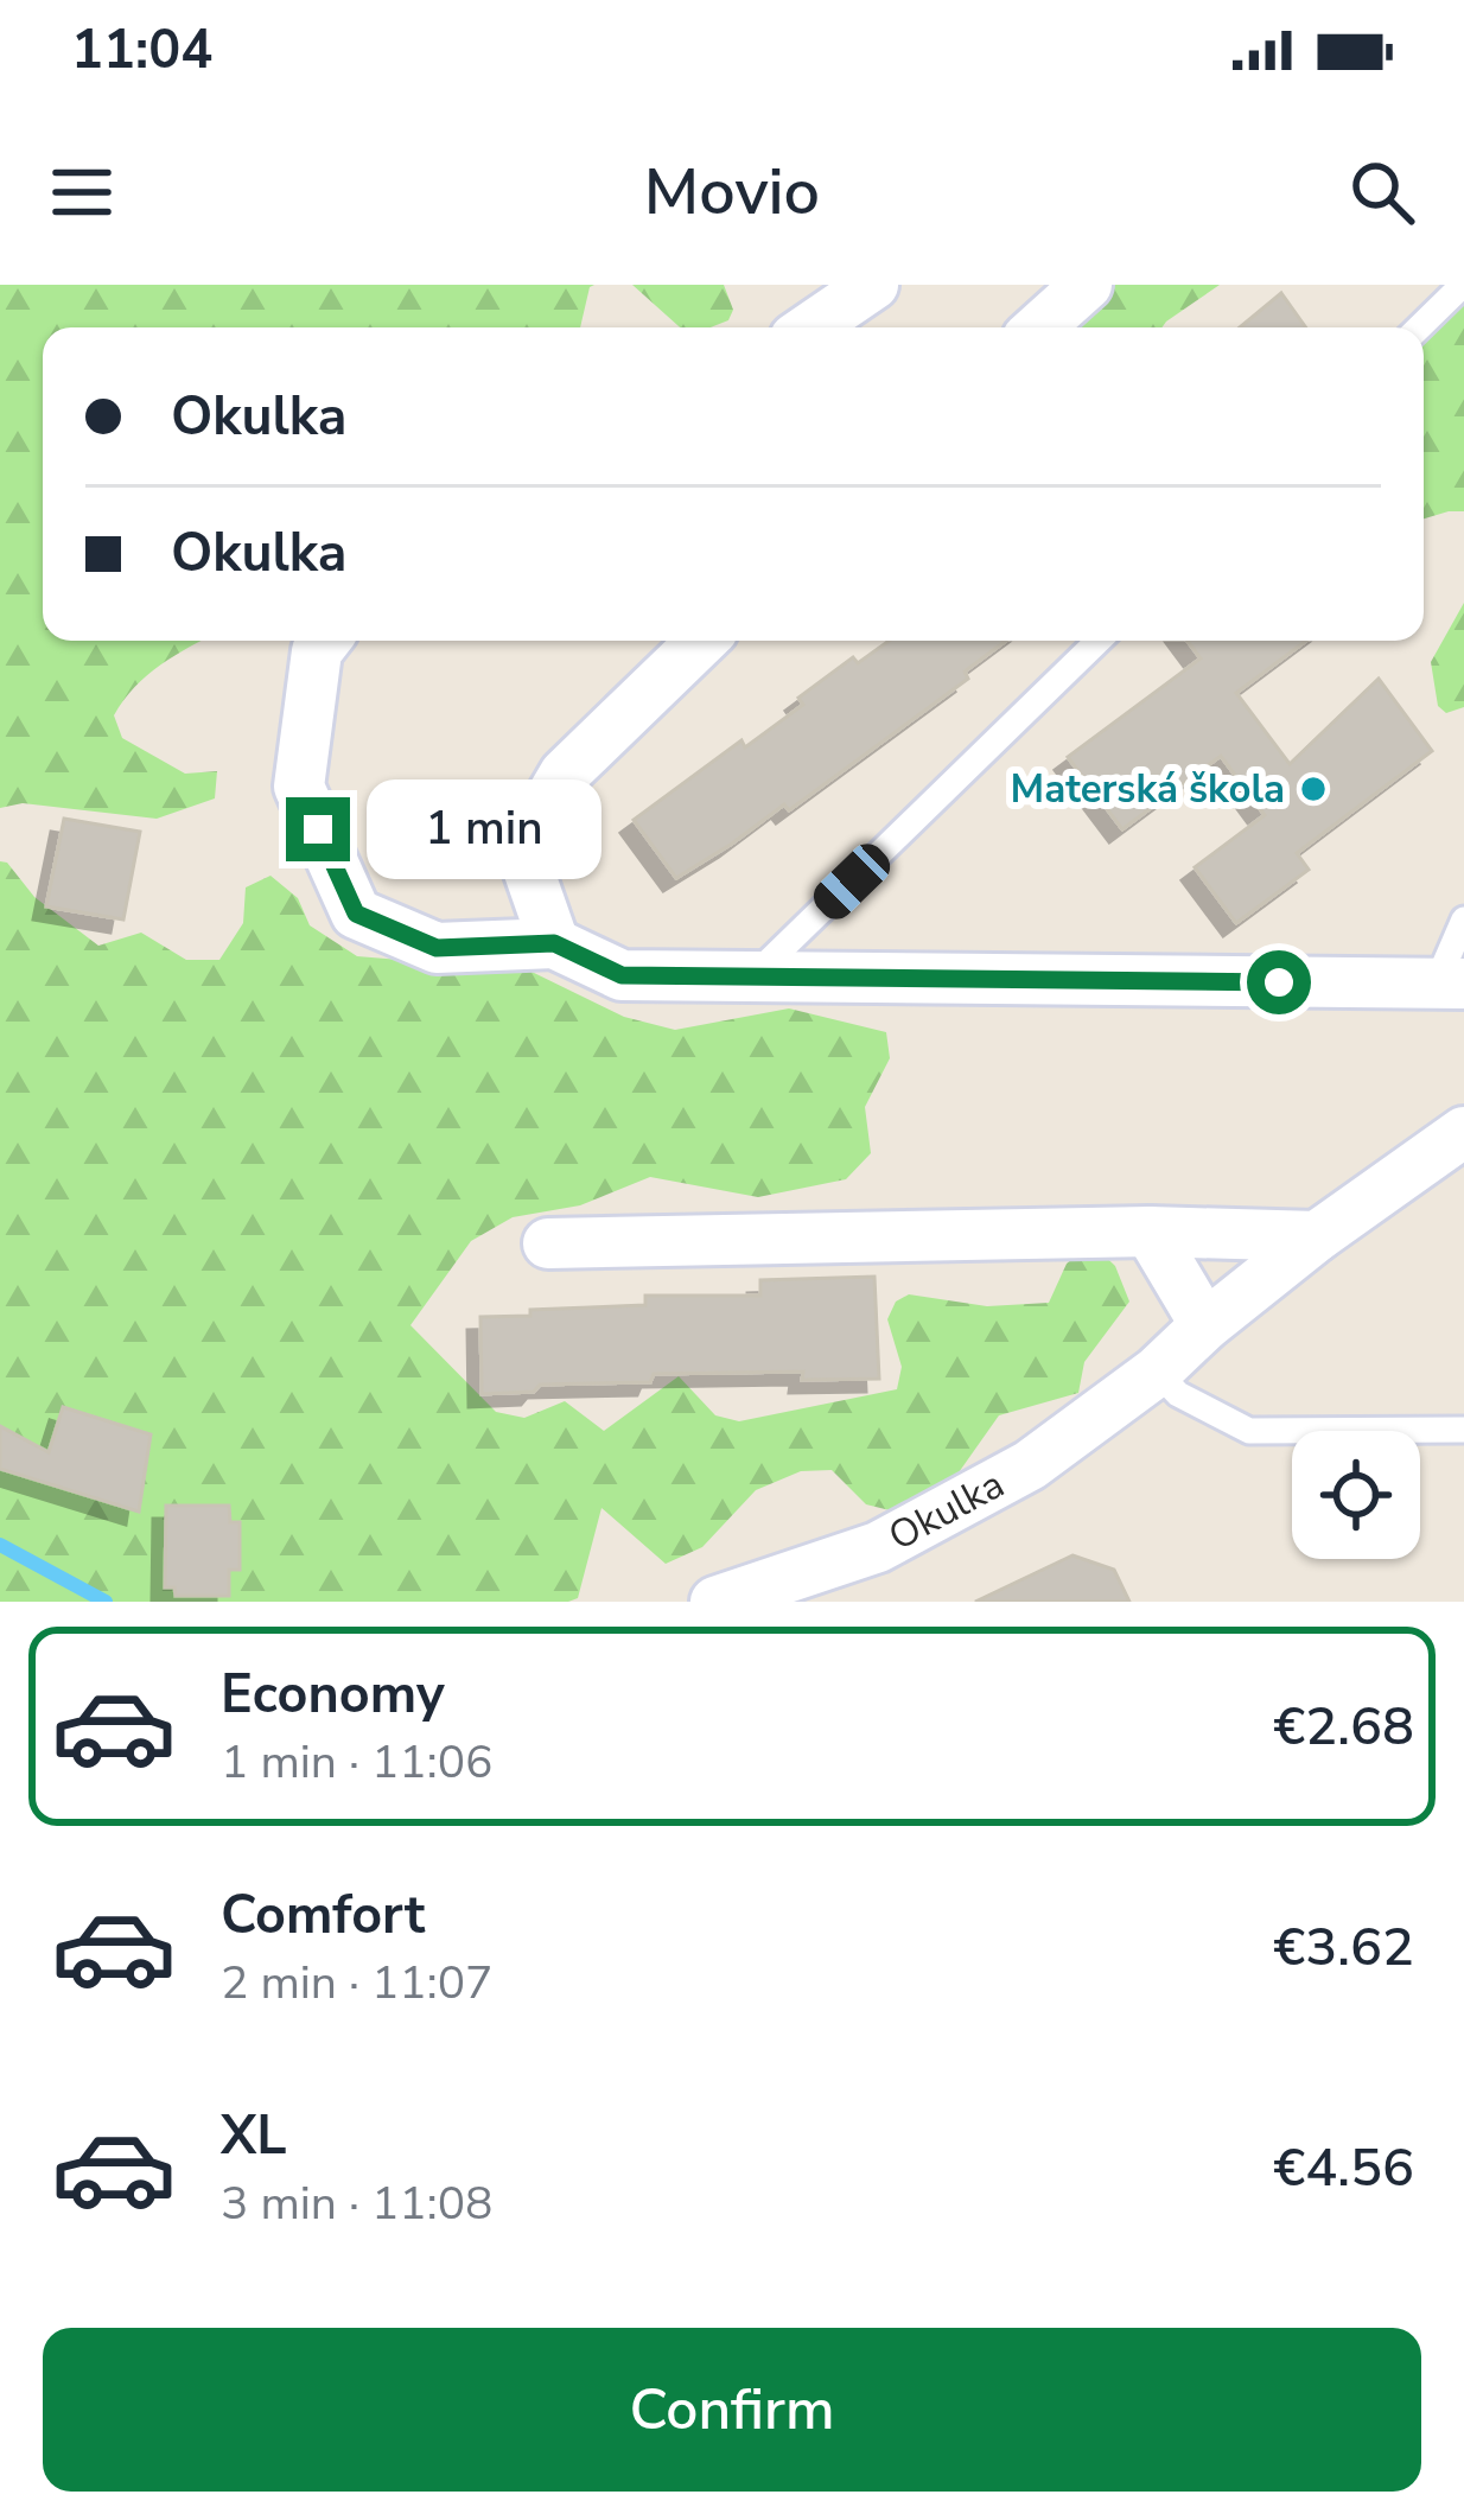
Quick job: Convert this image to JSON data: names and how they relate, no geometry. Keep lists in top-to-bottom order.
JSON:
{
  "streets": {
    "street": ["Okulka"]
  },
  "places": ["Materská škola"],
  "page": {
    "status": "11:04",
    "header": "Movio",
    "banner": ["Okulka", "Okulka"],
    "bubble": "1 min",
    "list": [
      {
        "name": "Economy",
        "note": "1 min · 11:06",
        "value": "€2.68"
      },
      {
        "name": "Comfort",
        "note": "2 min · 11:07",
        "value": "€3.62"
      },
      {
        "name": "XL",
        "note": "3 min · 11:08",
        "value": "€4.56"
      }
    ],
    "buttons": "Confirm"
  }
}
